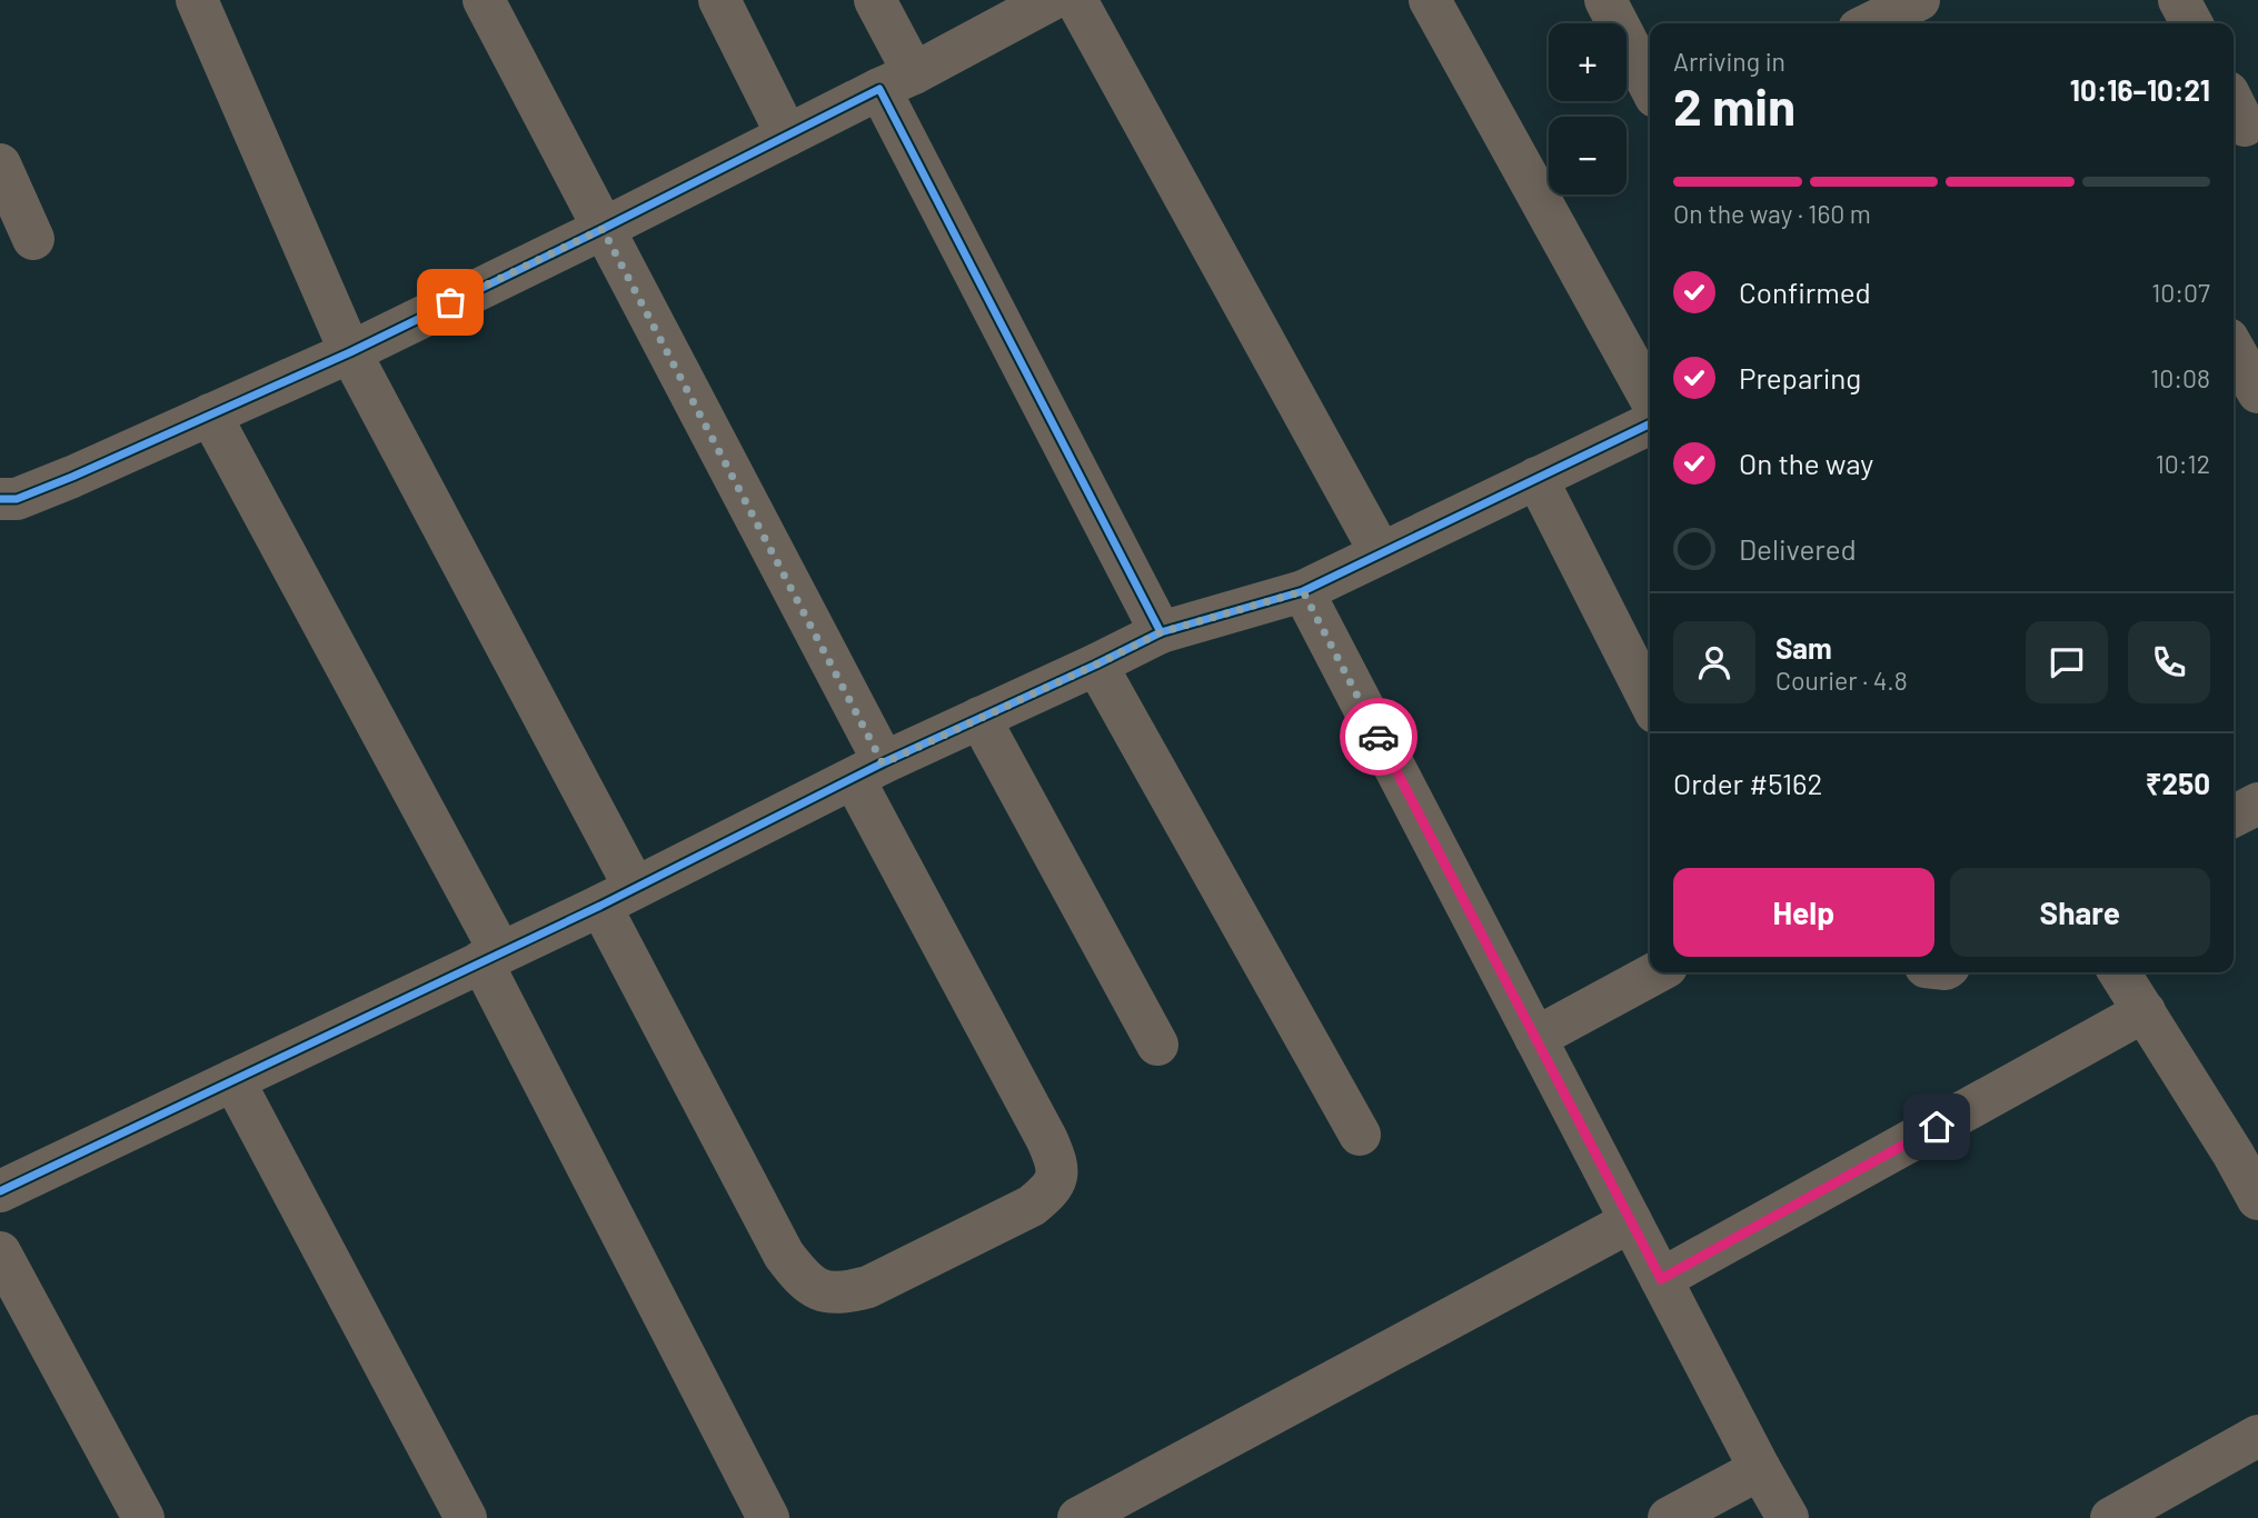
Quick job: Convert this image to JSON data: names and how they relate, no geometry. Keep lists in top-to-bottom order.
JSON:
{
  "page": {
    "map_buttons": ["+", "−"],
    "heading": ["2 min", "Arriving in", "10:16–10:21"],
    "panel": [
      "Sam",
      "Courier · 4.8",
      "Order #5162",
      "₹250"
    ],
    "bar": "On the way · 160 m",
    "list": [
      ["Confirmed", "10:07"],
      ["Preparing", "10:08"],
      ["On the way", "10:12"],
      "Delivered"
    ],
    "buttons": ["Help", "Share"]
  }
}
